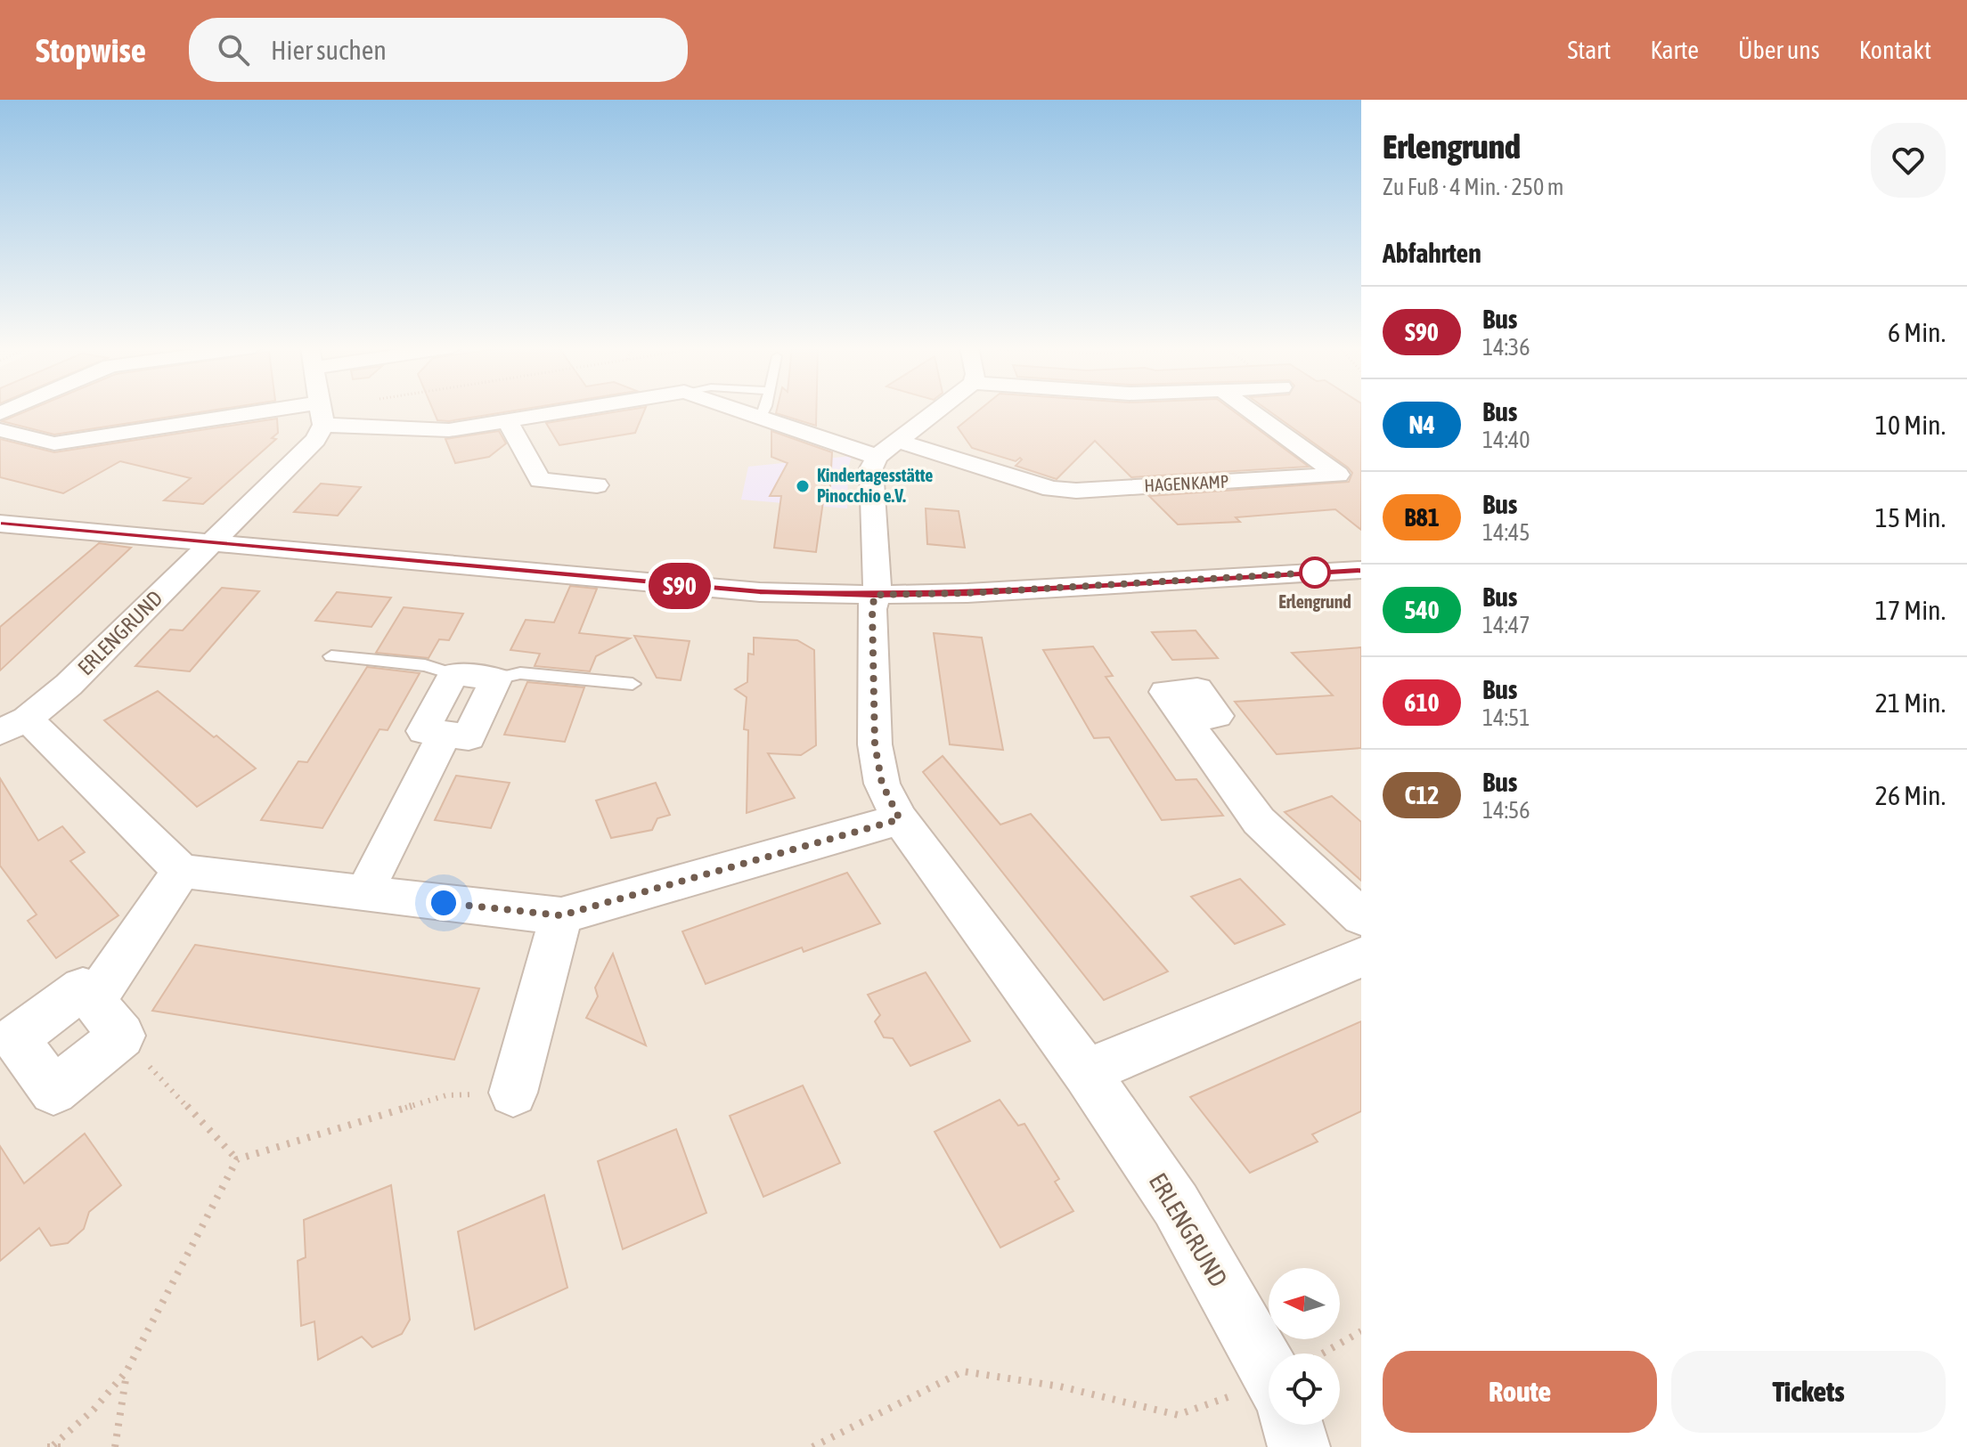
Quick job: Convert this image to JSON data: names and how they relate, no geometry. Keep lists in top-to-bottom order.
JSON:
{
  "streets": {
    "street": ["HAGENKAMP", "ERLENGRUND"]
  },
  "places": ["Kindertagesstätte Pinocchio e.V.", "Erlengrund"],
  "lines": ["bus line S90"],
  "north": "left",
  "page": {
    "header": "Stopwise",
    "search": "Hier suchen",
    "nav": [
      "Start",
      "Karte",
      "Über uns",
      "Kontakt"
    ],
    "on_map": "S90",
    "heading": [
      ["Erlengrund", "Zu Fuß · 4 Min. · 250 m"],
      "Abfahrten"
    ],
    "list": [
      {
        "mark": "S90",
        "name": "Bus",
        "note": "14:36",
        "value": "6 Min."
      },
      {
        "mark": "N4",
        "name": "Bus",
        "note": "14:40",
        "value": "10 Min."
      },
      {
        "mark": "B81",
        "name": "Bus",
        "note": "14:45",
        "value": "15 Min."
      },
      {
        "mark": "540",
        "name": "Bus",
        "note": "14:47",
        "value": "17 Min."
      },
      {
        "mark": "610",
        "name": "Bus",
        "note": "14:51",
        "value": "21 Min."
      },
      {
        "mark": "C12",
        "name": "Bus",
        "note": "14:56",
        "value": "26 Min."
      }
    ],
    "buttons": ["Route", "Tickets"]
  }
}
